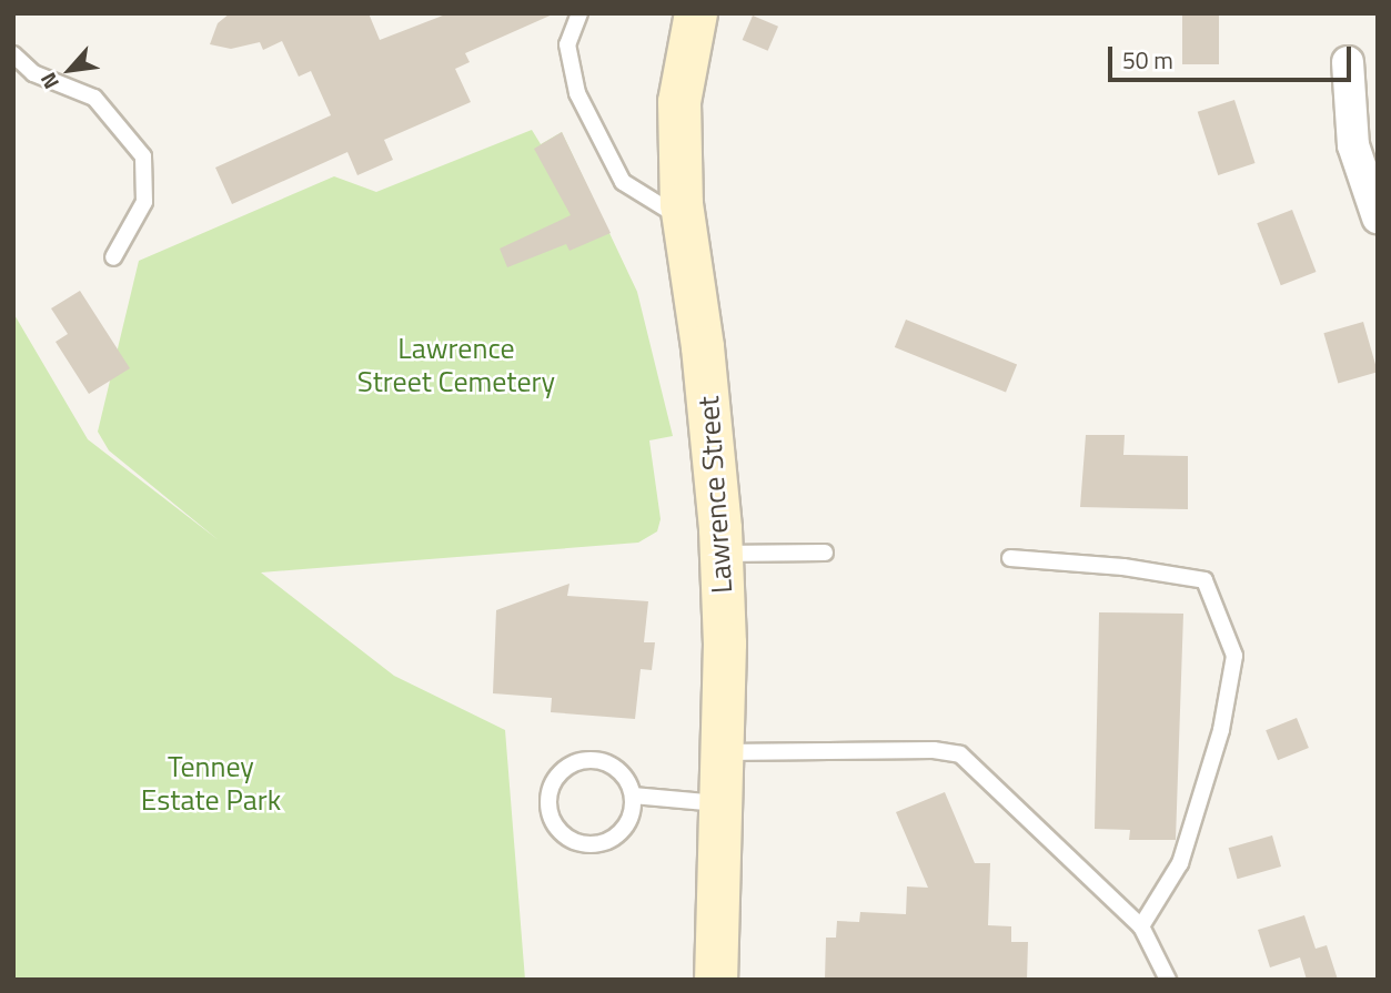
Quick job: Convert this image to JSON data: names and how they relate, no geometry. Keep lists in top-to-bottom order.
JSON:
{
  "streets": {
    "main road": ["Lawrence Street"]
  },
  "parks": ["Lawrence Street Cemetery", "Tenney Estate Park"],
  "scale_bar": "50 m",
  "north": "bottom left"
}
